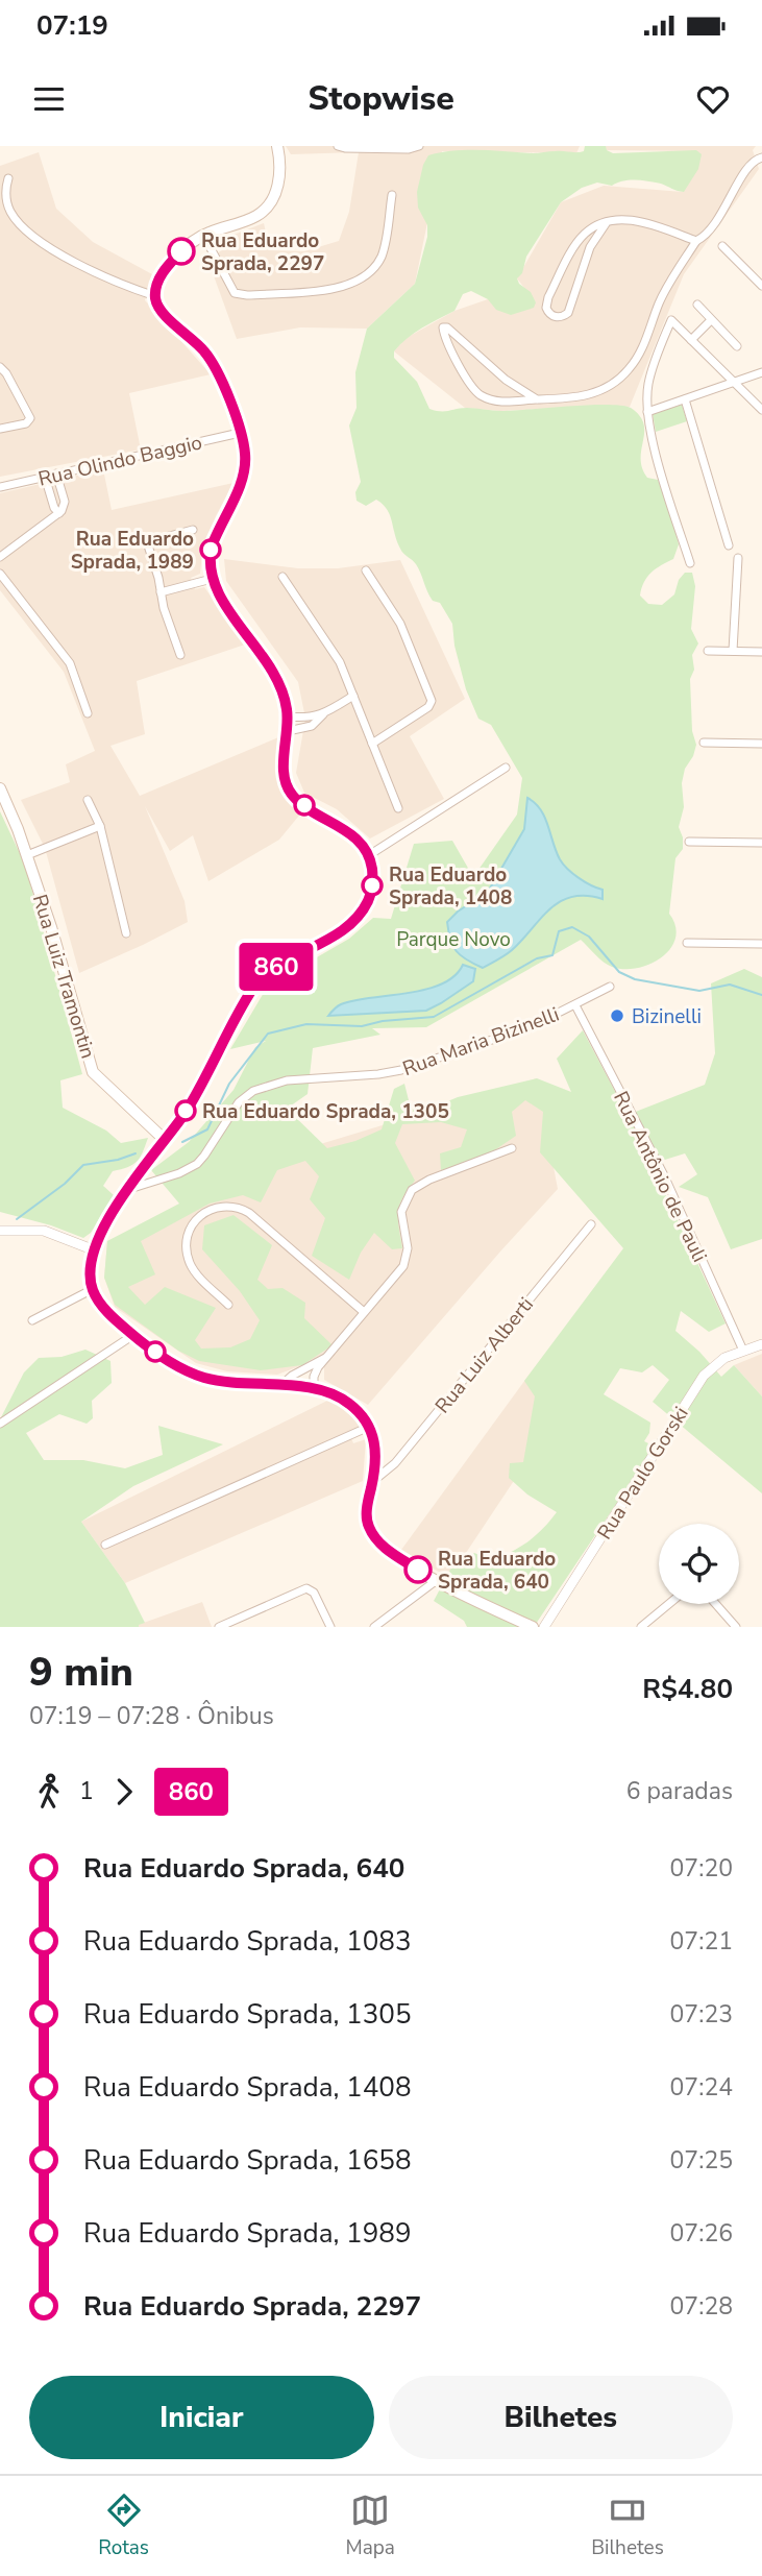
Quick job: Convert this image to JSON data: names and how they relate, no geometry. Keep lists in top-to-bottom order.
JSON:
{
  "streets": {
    "main road": ["Rua Luiz Tramontin"],
    "street": [
      "Rua Olindo Baggio",
      "Rua Maria Bizinelli",
      "Rua Antônio de Pauli",
      "Rua Luiz Alberti",
      "Rua Paulo Gorski"
    ]
  },
  "crossings": [
    ["Rua Maria Bizinelli", "Rua Antônio de Pauli"],
    ["Rua Antônio de Pauli", "Rua Paulo Gorski"]
  ],
  "parks": ["Parque Novo"],
  "places": [
    "Rua Eduardo Sprada, 2297",
    "Rua Eduardo Sprada, 1989",
    "Rua Eduardo Sprada, 1408",
    "Bizinelli",
    "Rua Eduardo Sprada, 1305",
    "Rua Eduardo Sprada, 640"
  ],
  "lines": ["bus line 860"],
  "page": {
    "status": "07:19",
    "header": "Stopwise",
    "on_map": "860",
    "heading": ["9 min", "07:19 – 07:28 · Ônibus", "R$4.80"],
    "legs": ["1", "860", "6 paradas"],
    "list": [
      {
        "name": "Rua Eduardo Sprada, 640",
        "value": "07:20"
      },
      {
        "name": "Rua Eduardo Sprada, 1083",
        "value": "07:21"
      },
      {
        "name": "Rua Eduardo Sprada, 1305",
        "value": "07:23"
      },
      {
        "name": "Rua Eduardo Sprada, 1408",
        "value": "07:24"
      },
      {
        "name": "Rua Eduardo Sprada, 1658",
        "value": "07:25"
      },
      {
        "name": "Rua Eduardo Sprada, 1989",
        "value": "07:26"
      },
      {
        "name": "Rua Eduardo Sprada, 2297",
        "value": "07:28"
      }
    ],
    "buttons": ["Iniciar", "Bilhetes"],
    "tabs": ["Rotas", "Mapa", "Bilhetes"]
  }
}
